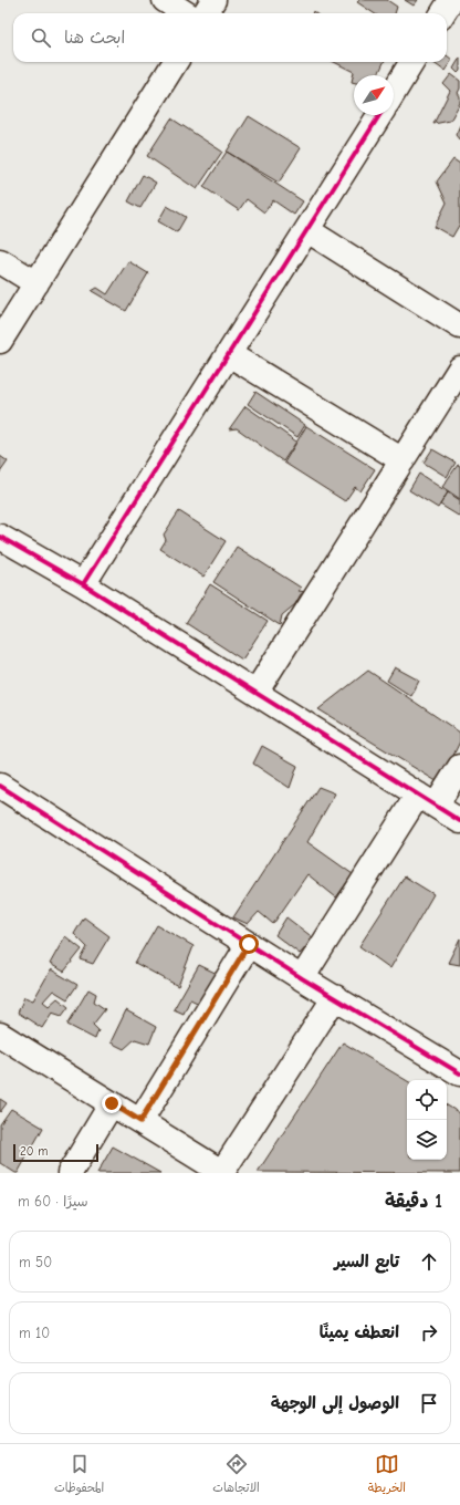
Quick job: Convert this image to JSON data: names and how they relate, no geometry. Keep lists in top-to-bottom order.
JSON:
{
  "scale_bar": "20 m",
  "north": "top right",
  "page": {
    "search": "ابحث هنا",
    "scale": "20 m",
    "heading": ["1 دقيقة", "سيرًا · 60 m"],
    "list": [
      ["تابع السير", "50 m"],
      ["انعطف يمينًا", "10 m"],
      "الوصول إلى الوجهة"
    ],
    "nav": ["الخريطة", "الاتجاهات", "المحفوظات"]
  }
}
